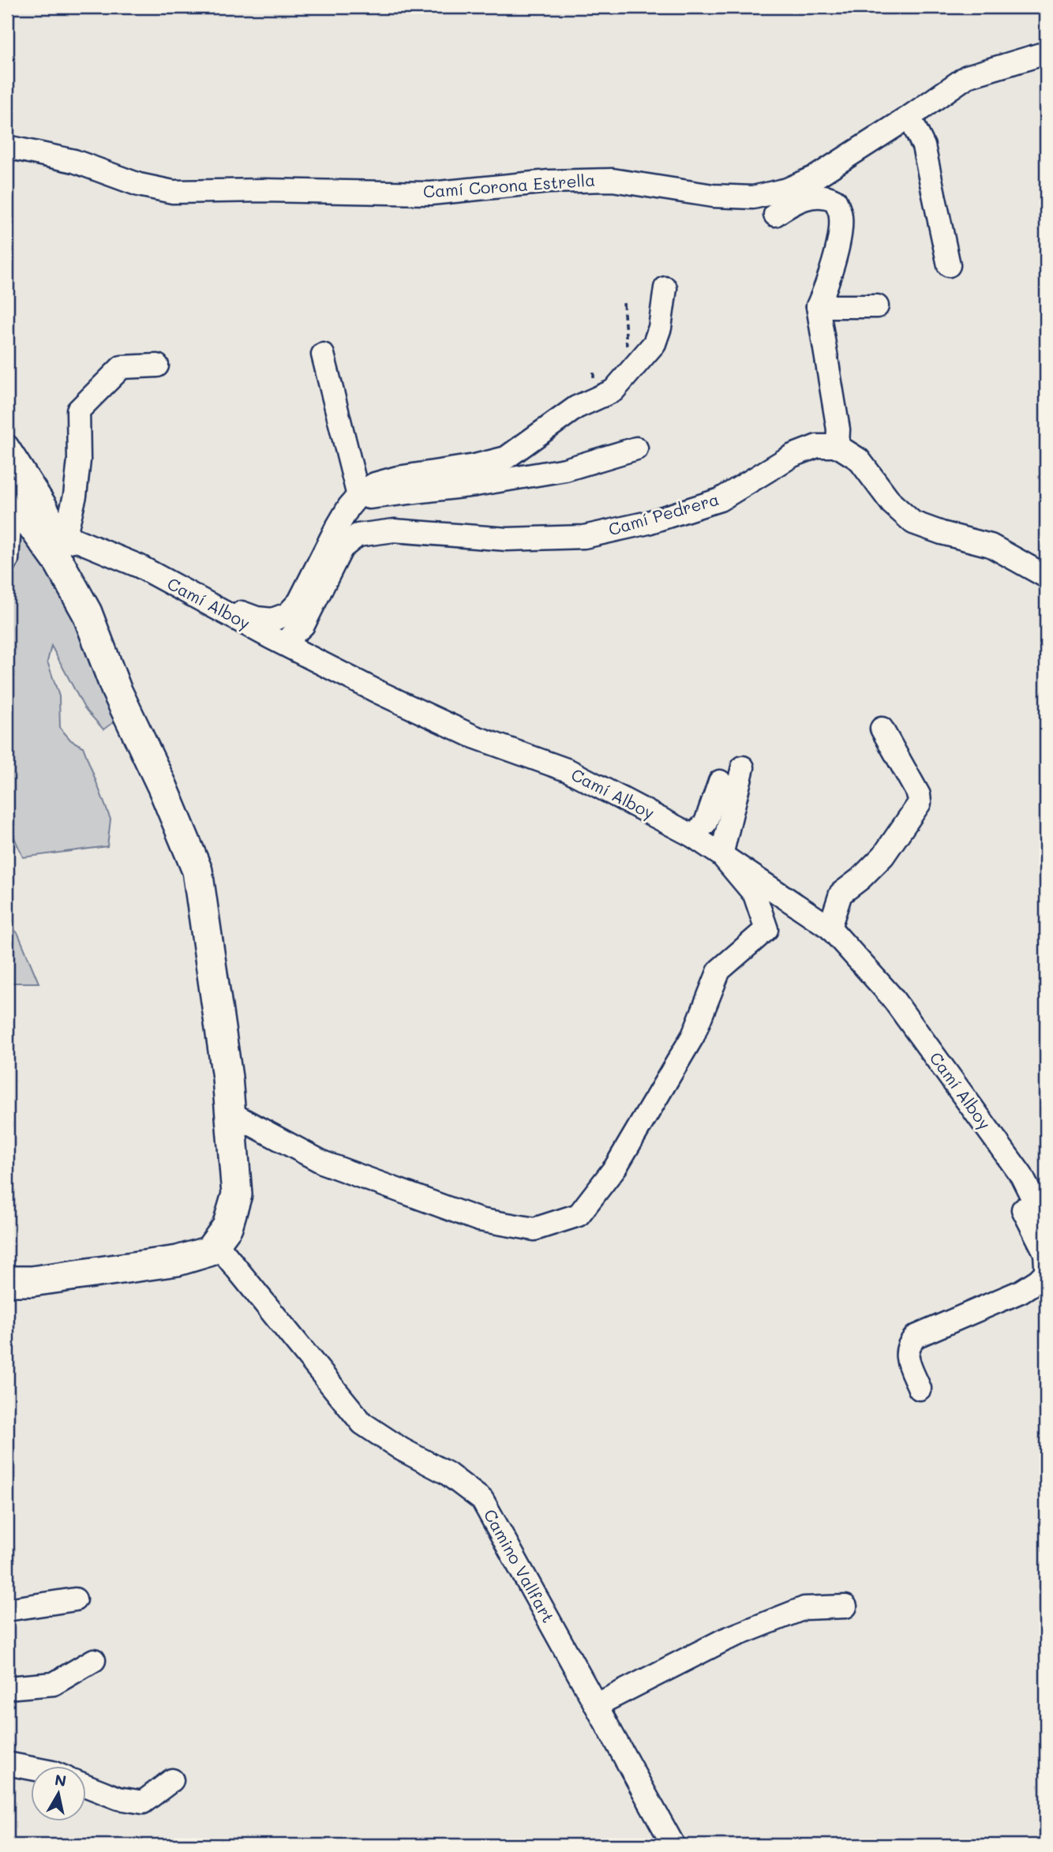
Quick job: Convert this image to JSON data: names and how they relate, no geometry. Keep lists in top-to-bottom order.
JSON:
{
  "streets": {
    "street": [
      "Camí Corona Estrella",
      "Camí Pedrera",
      "Camí Alboy",
      "Camino Vallfart"
    ]
  },
  "crossings": [
    ["Camí Pedrera", "Camí Alboy"]
  ],
  "north": "top"
}
